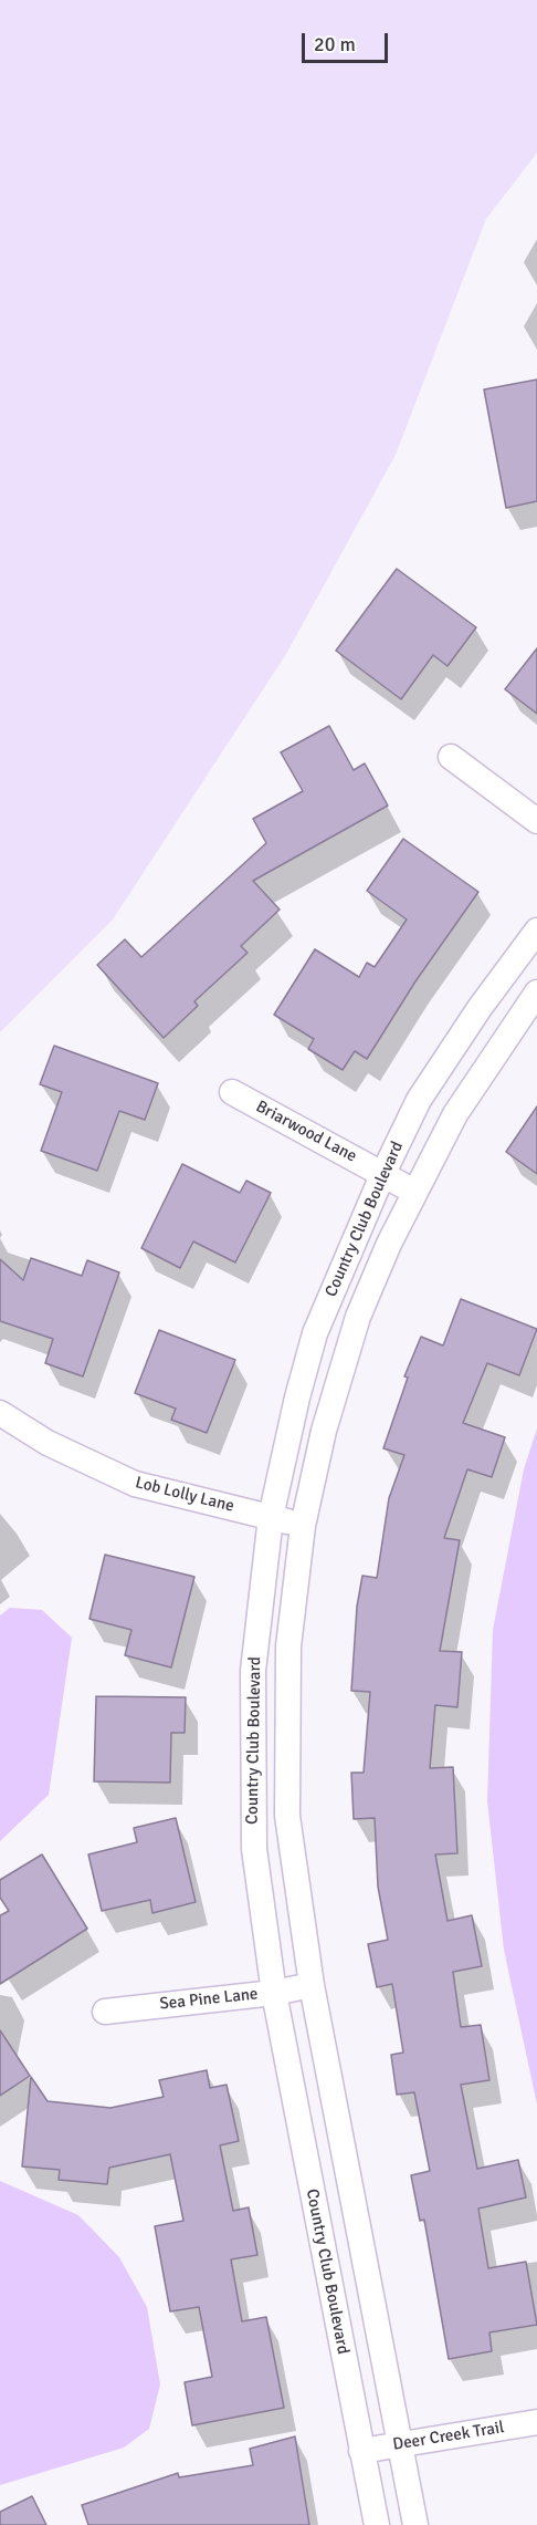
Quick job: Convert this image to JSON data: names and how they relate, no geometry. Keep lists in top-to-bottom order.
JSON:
{
  "streets": {
    "street": [
      "Briarwood Lane",
      "Country Club Boulevard",
      "Lob Lolly Lane",
      "Sea Pine Lane",
      "Deer Creek Trail"
    ]
  },
  "crossings": [
    ["Briarwood Lane", "Country Club Boulevard"],
    ["Country Club Boulevard", "Lob Lolly Lane"],
    ["Country Club Boulevard", "Sea Pine Lane"],
    ["Country Club Boulevard", "Deer Creek Trail"]
  ],
  "scale_bar": "20 m"
}
